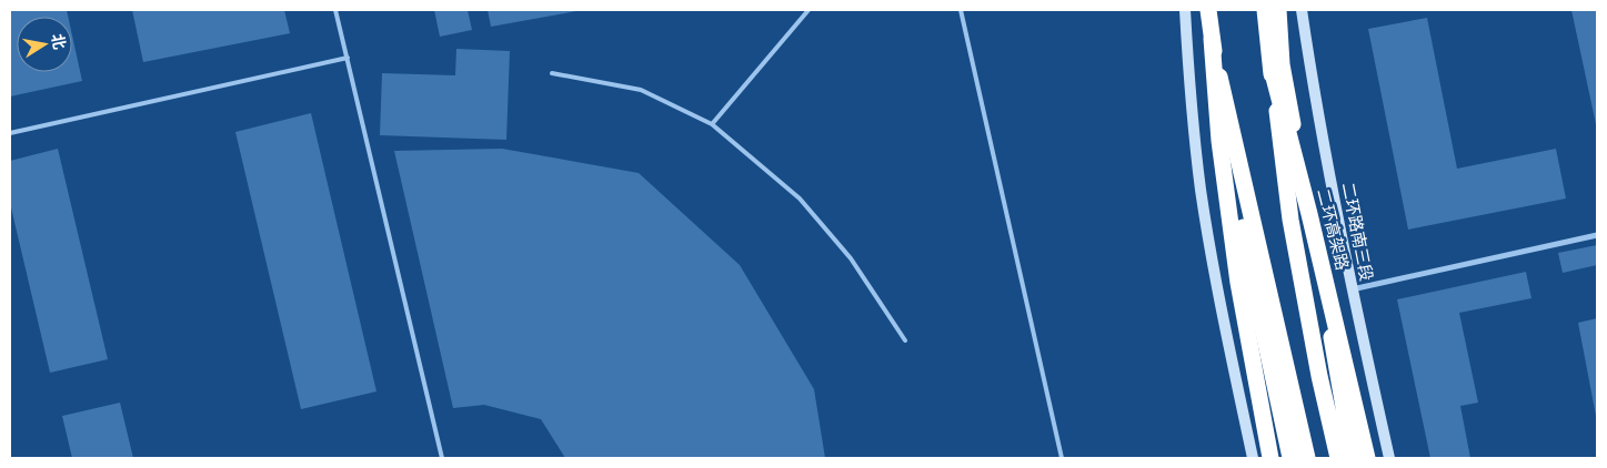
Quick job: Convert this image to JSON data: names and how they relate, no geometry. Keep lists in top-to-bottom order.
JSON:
{
  "streets": {
    "highway": ["二环高架路"],
    "main road": ["二环路南三段"]
  },
  "north": "right"
}
